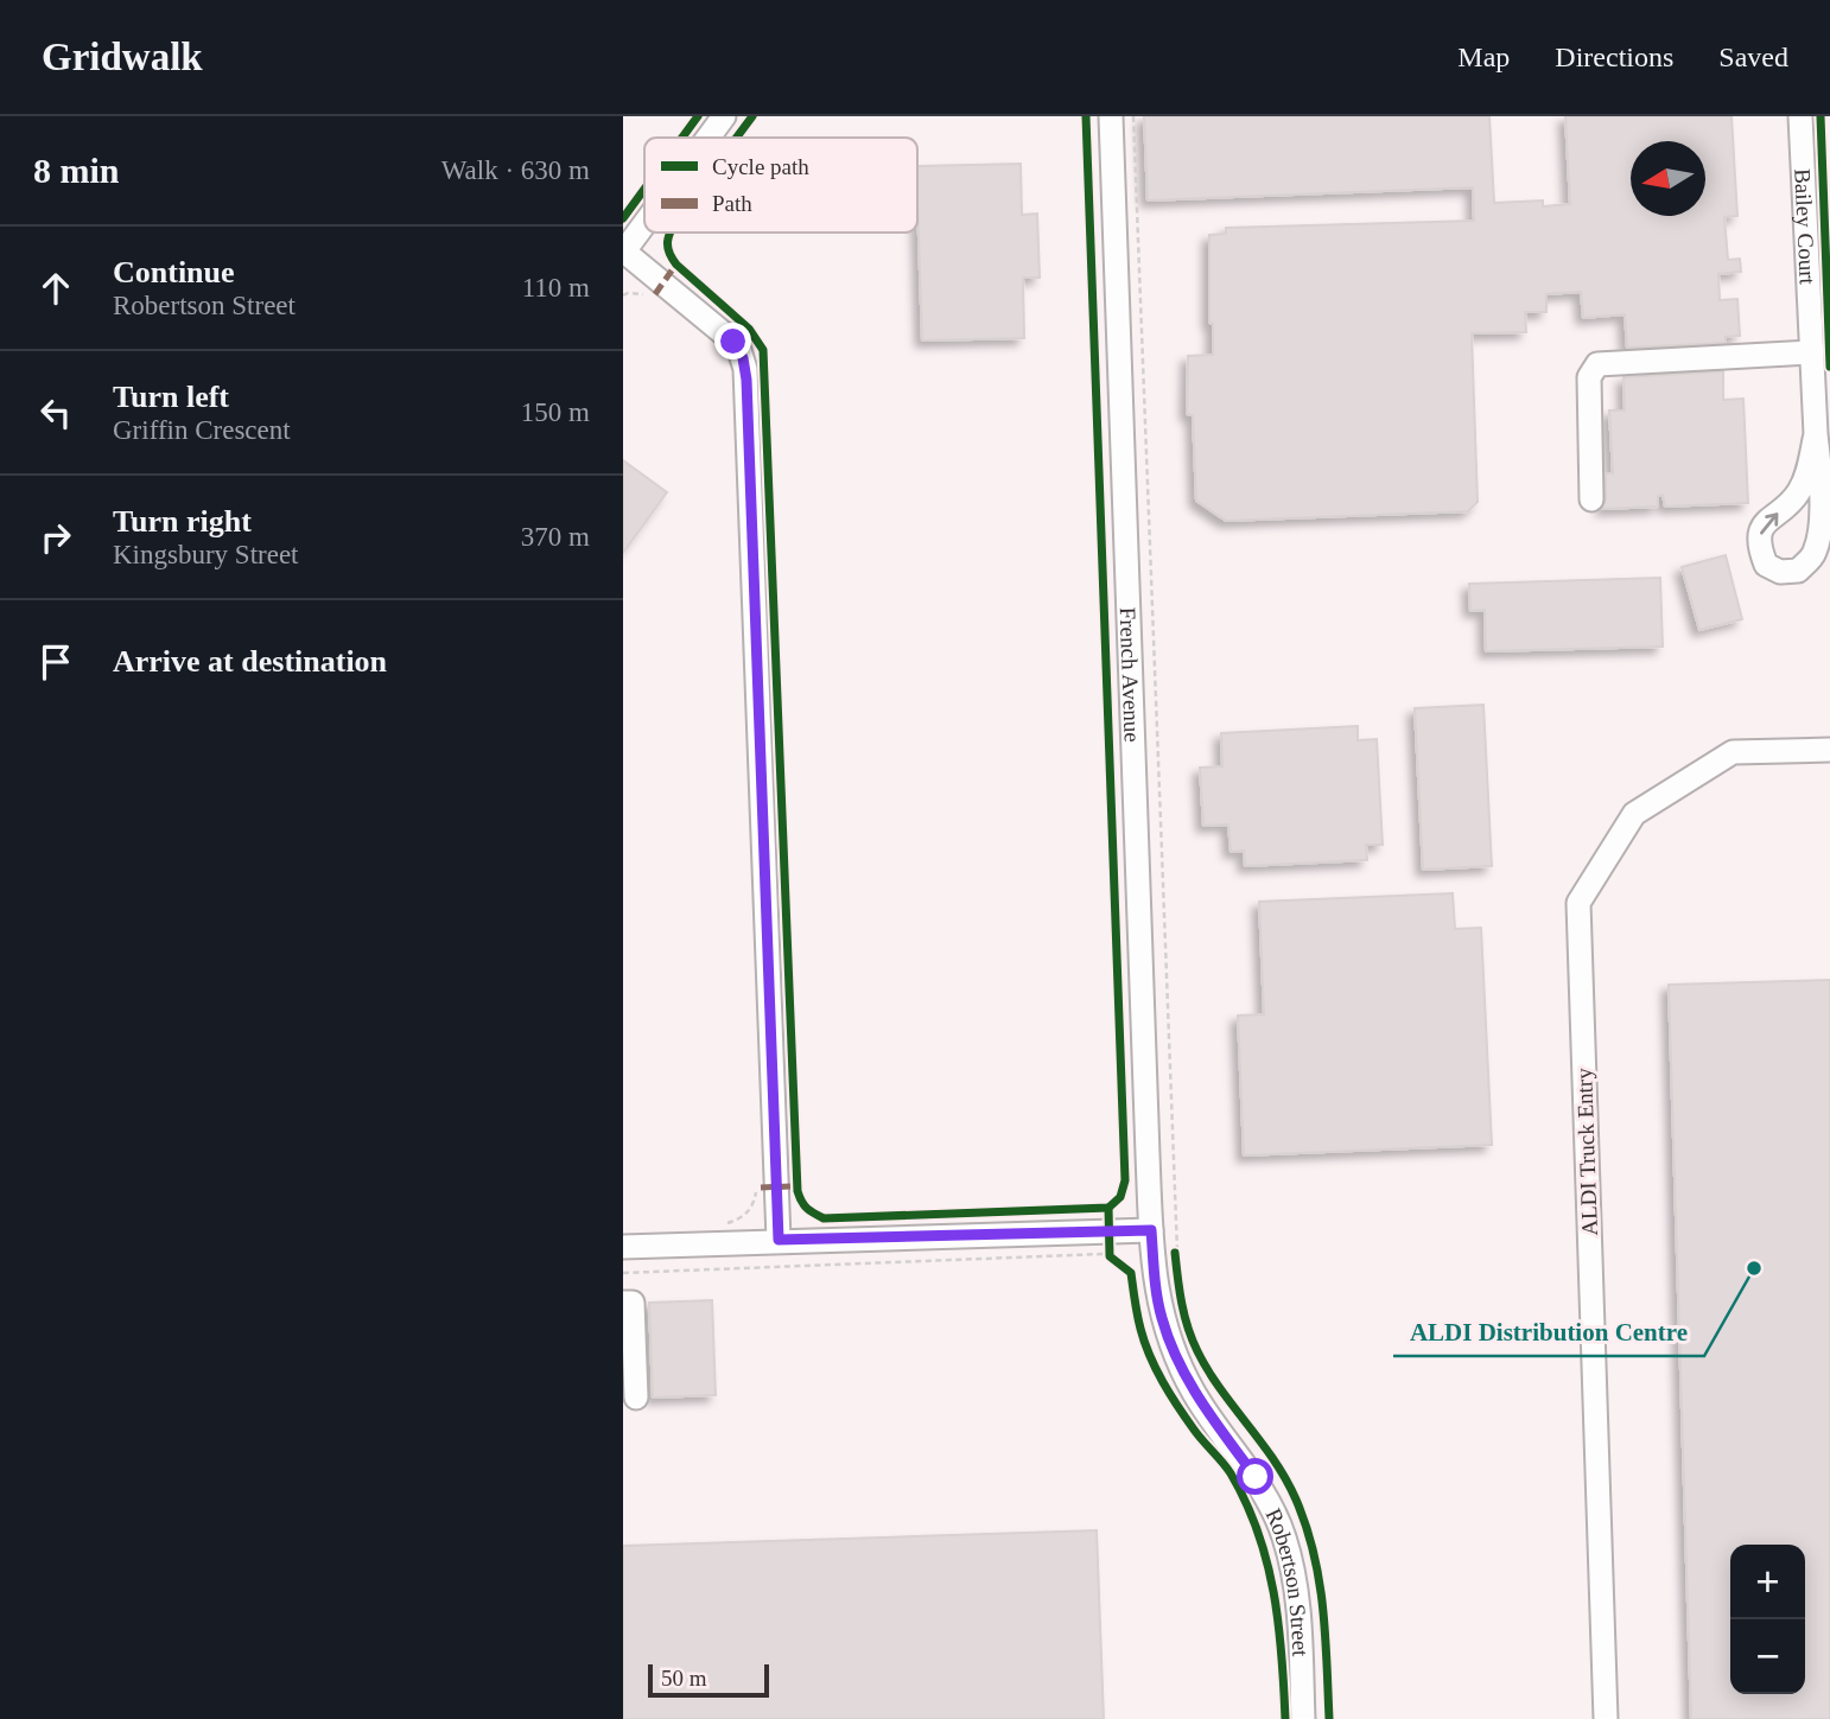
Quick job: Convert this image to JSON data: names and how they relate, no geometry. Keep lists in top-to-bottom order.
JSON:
{
  "streets": {
    "street": [
      "Bailey Court",
      "French Avenue",
      "ALDI Truck Entry",
      "Robertson Street"
    ]
  },
  "crossings": [
    ["French Avenue", "Robertson Street"]
  ],
  "places": ["ALDI Distribution Centre"],
  "legend": ["Cycle path", "Path"],
  "scale_bar": "50 m",
  "north": "left",
  "page": {
    "header": "Gridwalk",
    "nav": ["Map", "Directions", "Saved"],
    "heading": ["8 min", "Walk · 630 m"],
    "list": [
      ["Continue", "Robertson Street", "110 m"],
      ["Turn left", "Griffin Crescent", "150 m"],
      ["Turn right", "Kingsbury Street", "370 m"],
      "Arrive at destination"
    ],
    "map_buttons": ["+", "−"],
    "scale": "50 m"
  }
}
